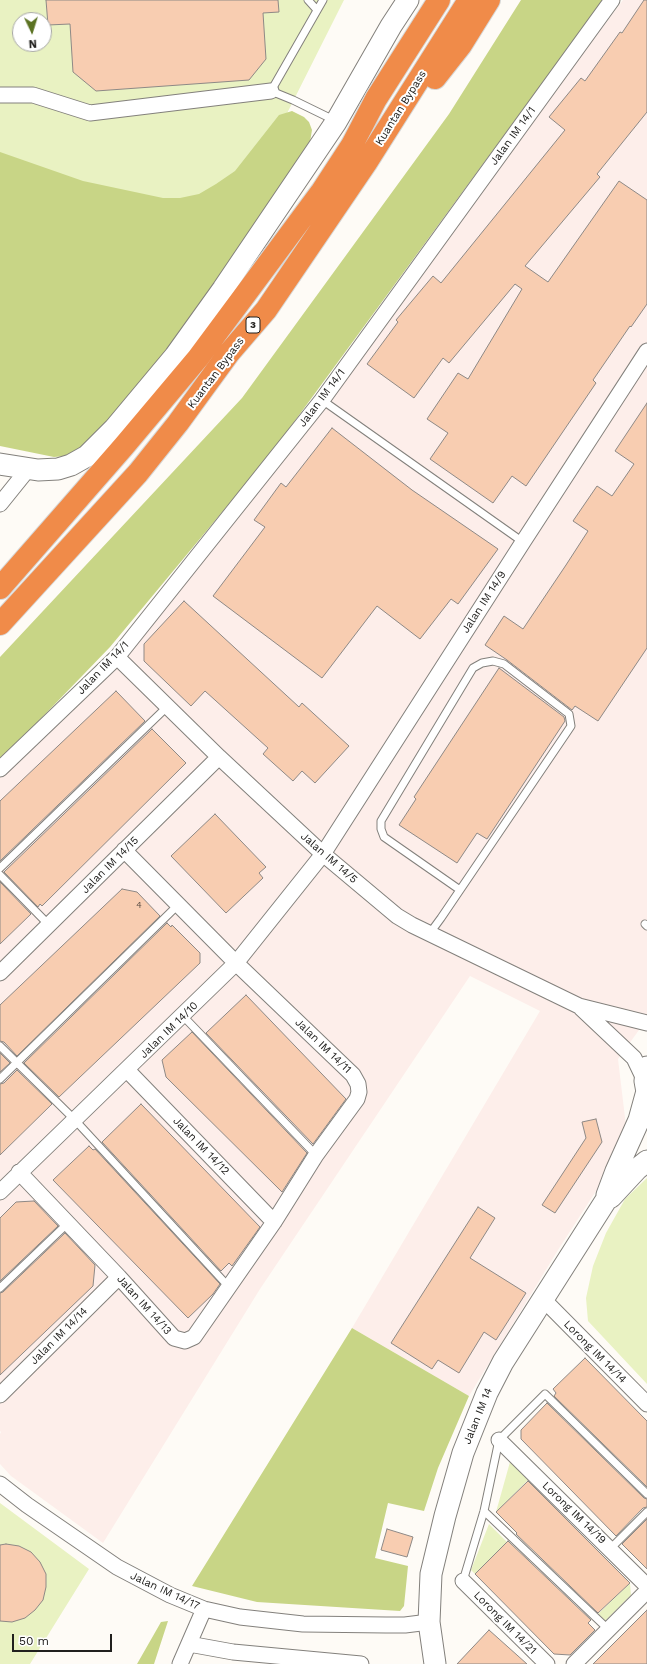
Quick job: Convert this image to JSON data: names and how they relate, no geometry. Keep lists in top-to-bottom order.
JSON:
{
  "streets": {
    "highway": ["Kuantan Bypass", "3"],
    "street": [
      "Jalan IM 14/1",
      "Jalan IM 14/9",
      "Jalan IM 14/5",
      "Jalan IM 14/15",
      "Jalan IM 14/10",
      "Jalan IM 14/11",
      "Jalan IM 14/12",
      "Jalan IM 14/13",
      "Jalan IM 14/14",
      "Lorong IM 14/14",
      "Jalan IM 14",
      "Lorong IM 14/19",
      "Jalan IM 14/17",
      "Lorong IM 14/21"
    ]
  },
  "crossings": [
    ["Jalan IM 14/1", "Jalan IM 14/5"],
    ["Jalan IM 14/9", "Jalan IM 14/5"],
    ["Jalan IM 14/9", "Jalan IM 14/10"],
    ["Jalan IM 14/5", "Jalan IM 14/15"],
    ["Jalan IM 14/5", "Jalan IM 14/10"],
    ["Jalan IM 14/15", "Jalan IM 14/11"],
    ["Jalan IM 14/10", "Jalan IM 14/11"],
    ["Jalan IM 14/10", "Jalan IM 14/12"],
    ["Jalan IM 14/10", "Jalan IM 14/13"],
    ["Jalan IM 14/11", "Jalan IM 14/12"],
    ["Jalan IM 14/11", "Jalan IM 14/13"],
    ["Jalan IM 14/12", "Jalan IM 14/13"],
    ["Jalan IM 14/13", "Jalan IM 14/14"],
    ["Lorong IM 14/14", "Jalan IM 14"],
    ["Jalan IM 14", "Jalan IM 14/17"]
  ],
  "house_numbers": ["4"],
  "scale_bar": "50 m",
  "north": "bottom"
}
